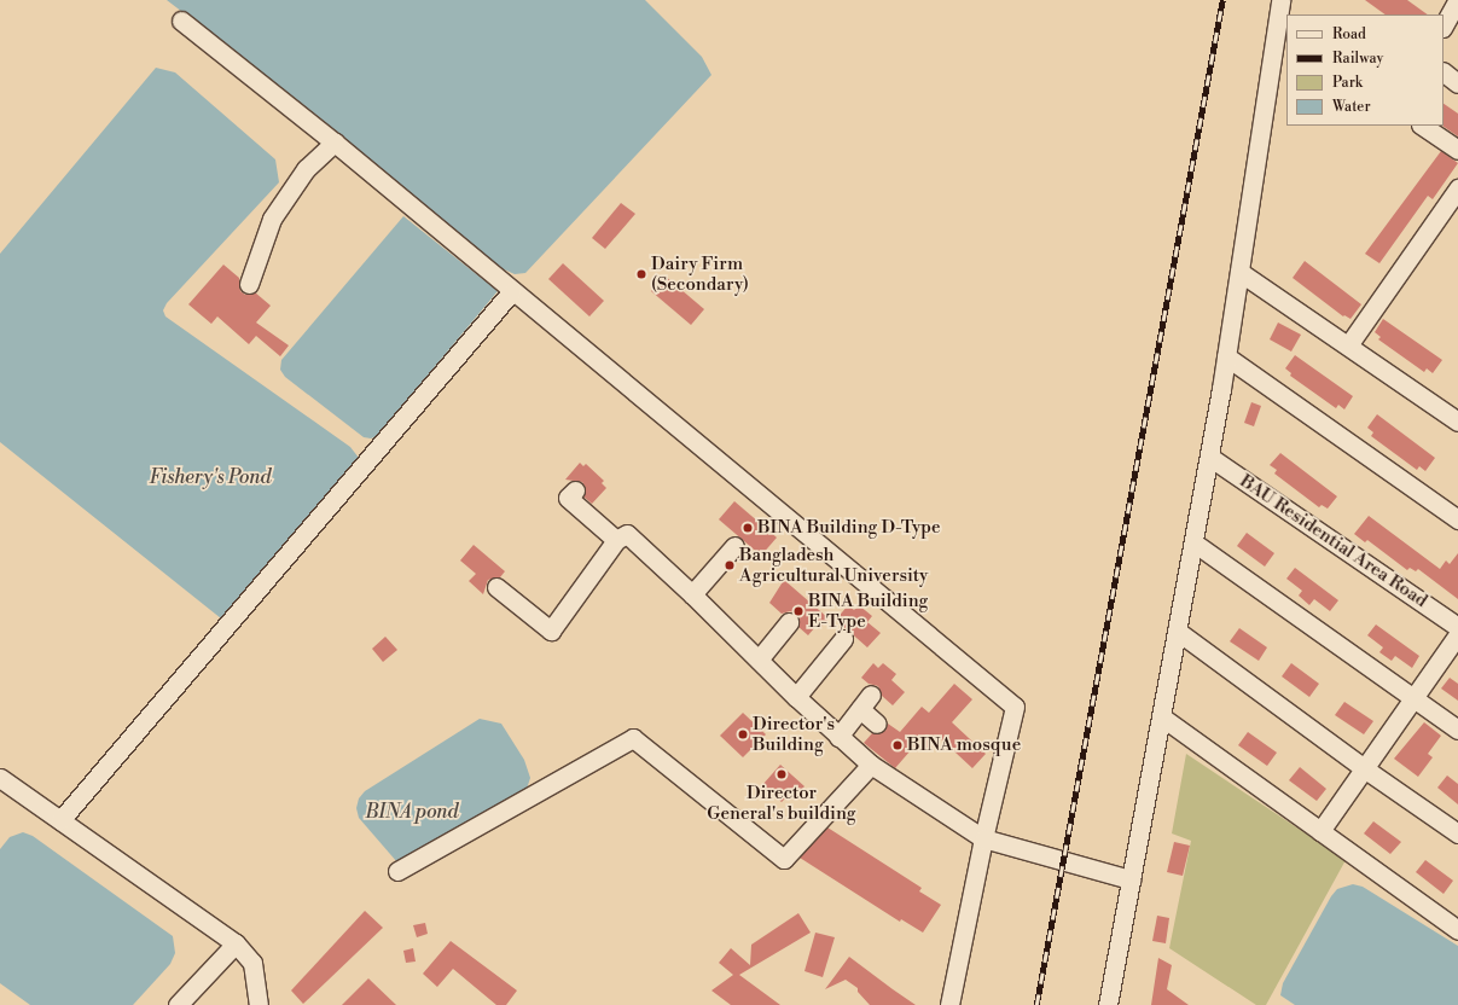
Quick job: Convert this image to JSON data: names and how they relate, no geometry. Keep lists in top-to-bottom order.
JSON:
{
  "streets": {
    "street": ["BAU Residential Area Road"]
  },
  "water": ["Fishery's Pond", "BINA pond"],
  "places": [
    "Dairy Firm (Secondary)",
    "BINA Building D-Type",
    "Bangladesh Agricultural University",
    "BINA Building E-Type",
    "Director's Building",
    "BINA mosque",
    "Director General's building"
  ],
  "legend": [
    "Road",
    "Railway",
    "Park",
    "Water"
  ]
}
